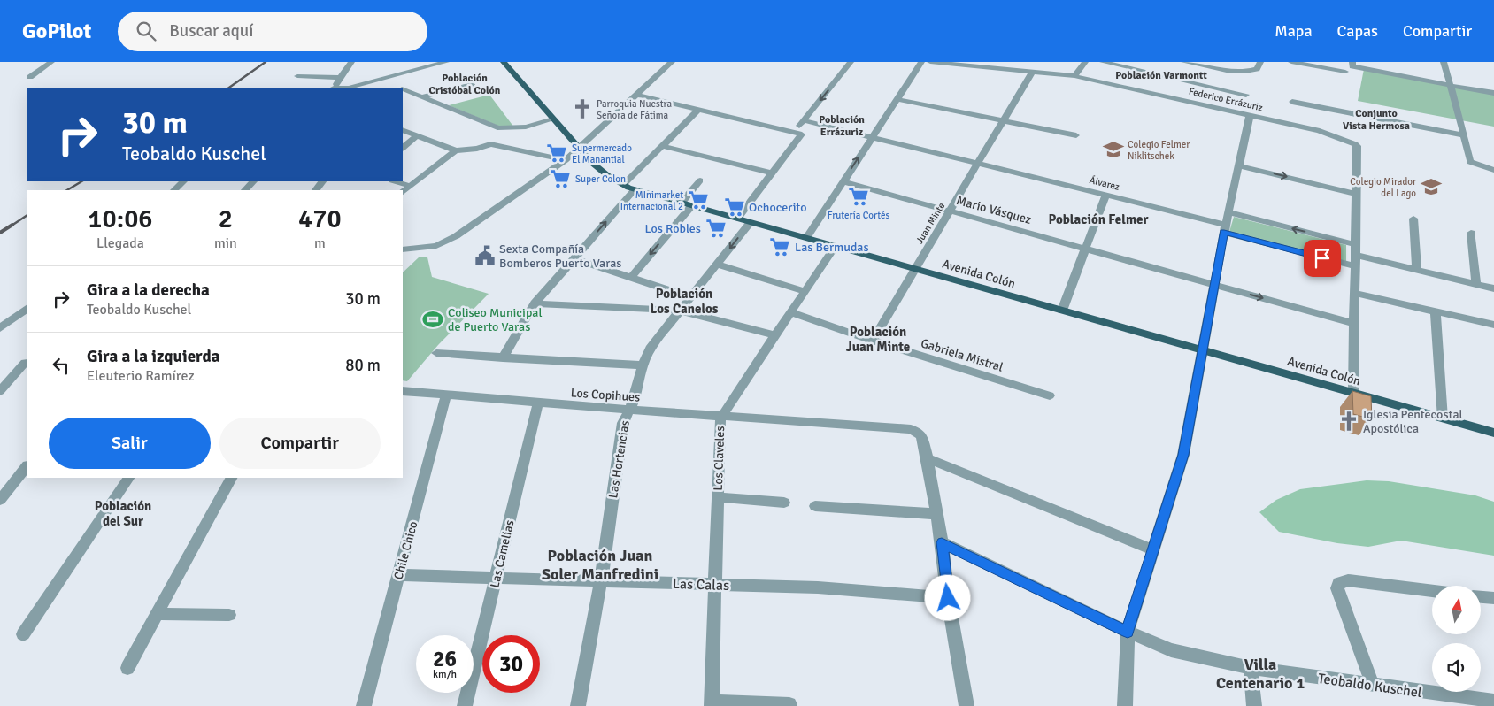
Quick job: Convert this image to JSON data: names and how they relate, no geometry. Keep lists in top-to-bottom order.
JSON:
{
  "streets": {
    "main road": ["Avenida Colón"],
    "street": [
      "Federico Errázuriz",
      "Álvarez",
      "Mario Vásquez",
      "Juan Minte",
      "Gabriela Mistral",
      "Los Copihues",
      "Los Claveles",
      "Las Hortencias",
      "Chile Chico",
      "Las Camelias",
      "Las Calas",
      "Teobaldo Kuschel"
    ]
  },
  "crossings": [
    ["Federico Errázuriz", "Juan Minte"],
    ["Álvarez", "Juan Minte"],
    ["Mario Vásquez", "Juan Minte"],
    ["Juan Minte", "Avenida Colón"],
    ["Juan Minte", "Gabriela Mistral"],
    ["Avenida Colón", "Los Claveles"],
    ["Avenida Colón", "Las Hortencias"],
    ["Gabriela Mistral", "Los Claveles"],
    ["Los Copihues", "Los Claveles"],
    ["Los Copihues", "Las Hortencias"],
    ["Los Copihues", "Chile Chico"],
    ["Los Copihues", "Las Camelias"],
    ["Los Claveles", "Las Calas"],
    ["Las Hortencias", "Las Calas"],
    ["Chile Chico", "Las Calas"],
    ["Las Camelias", "Las Calas"]
  ],
  "districts": [
    "Población Varmontt",
    "Población Cristóbal Colón",
    "Conjunto Vista Hermosa",
    "Población Errázuriz",
    "Población Felmer",
    "Población Los Canelos",
    "Población Juan Minte",
    "Población del Sur",
    "Población Juan Soler Manfredini",
    "Villa Centenario 1"
  ],
  "places": {
    "church": ["Parroquia Nuestra Señora de Fátima", "Iglesia Pentecostal Apostólica"],
    "school or university": ["Colegio Felmer Niklitschek", "Colegio Mirador del Lago"],
    "supermarket": [
      "Supermercado El Manantial",
      "Super Colon",
      "Frutería Cortés",
      "MInimarket Internacional 2",
      "Ochocerito",
      "Los Robles",
      "Las Bermudas"
    ],
    "public building": ["Sexta Compañía Bomberos Puerto Varas"],
    "sports": ["Coliseo Municipal de Puerto Varas"]
  },
  "north": "top",
  "page": {
    "header": "GoPilot",
    "search": "Buscar aquí",
    "nav": ["Mapa", "Capas", "Compartir"],
    "turn": ["30 m", "Teobaldo Kuschel"],
    "eta": [
      "10:06",
      "Llegada",
      "2",
      "min",
      "470",
      "m"
    ],
    "list": [
      {
        "name": "Gira a la derecha",
        "note": "Teobaldo Kuschel",
        "value": "30 m"
      },
      {
        "name": "Gira a la izquierda",
        "note": "Eleuterio Ramírez",
        "value": "80 m"
      }
    ],
    "buttons": ["Salir", "Compartir"],
    "speed": "26 km/h",
    "limit": "30"
  }
}
